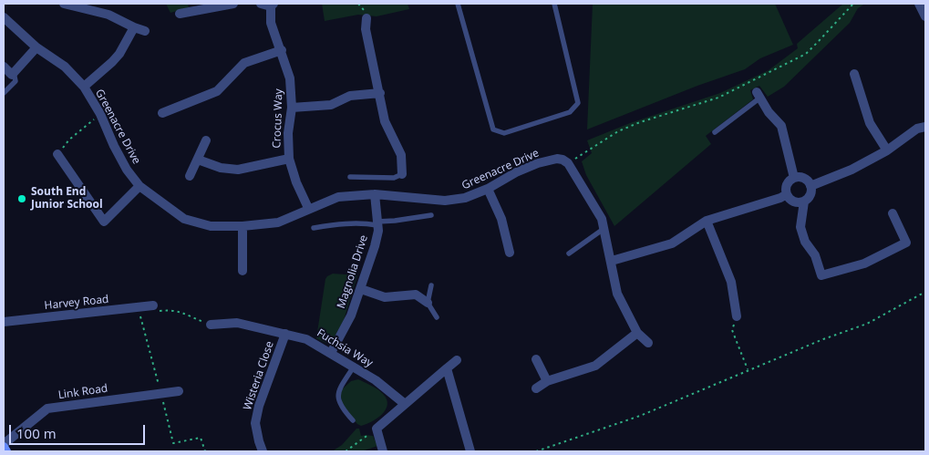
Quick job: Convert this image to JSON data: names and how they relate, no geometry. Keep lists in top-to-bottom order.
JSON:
{
  "streets": {
    "street": [
      "Crocus Way",
      "Greenacre Drive",
      "Magnolia Drive",
      "Harvey Road",
      "Fuchsia Way",
      "Wisteria Close",
      "Link Road"
    ]
  },
  "crossings": [
    ["Crocus Way", "Greenacre Drive"],
    ["Greenacre Drive", "Magnolia Drive"],
    ["Magnolia Drive", "Fuchsia Way"],
    ["Fuchsia Way", "Wisteria Close"]
  ],
  "places": ["South End Junior School"],
  "scale_bar": "100 m"
}
